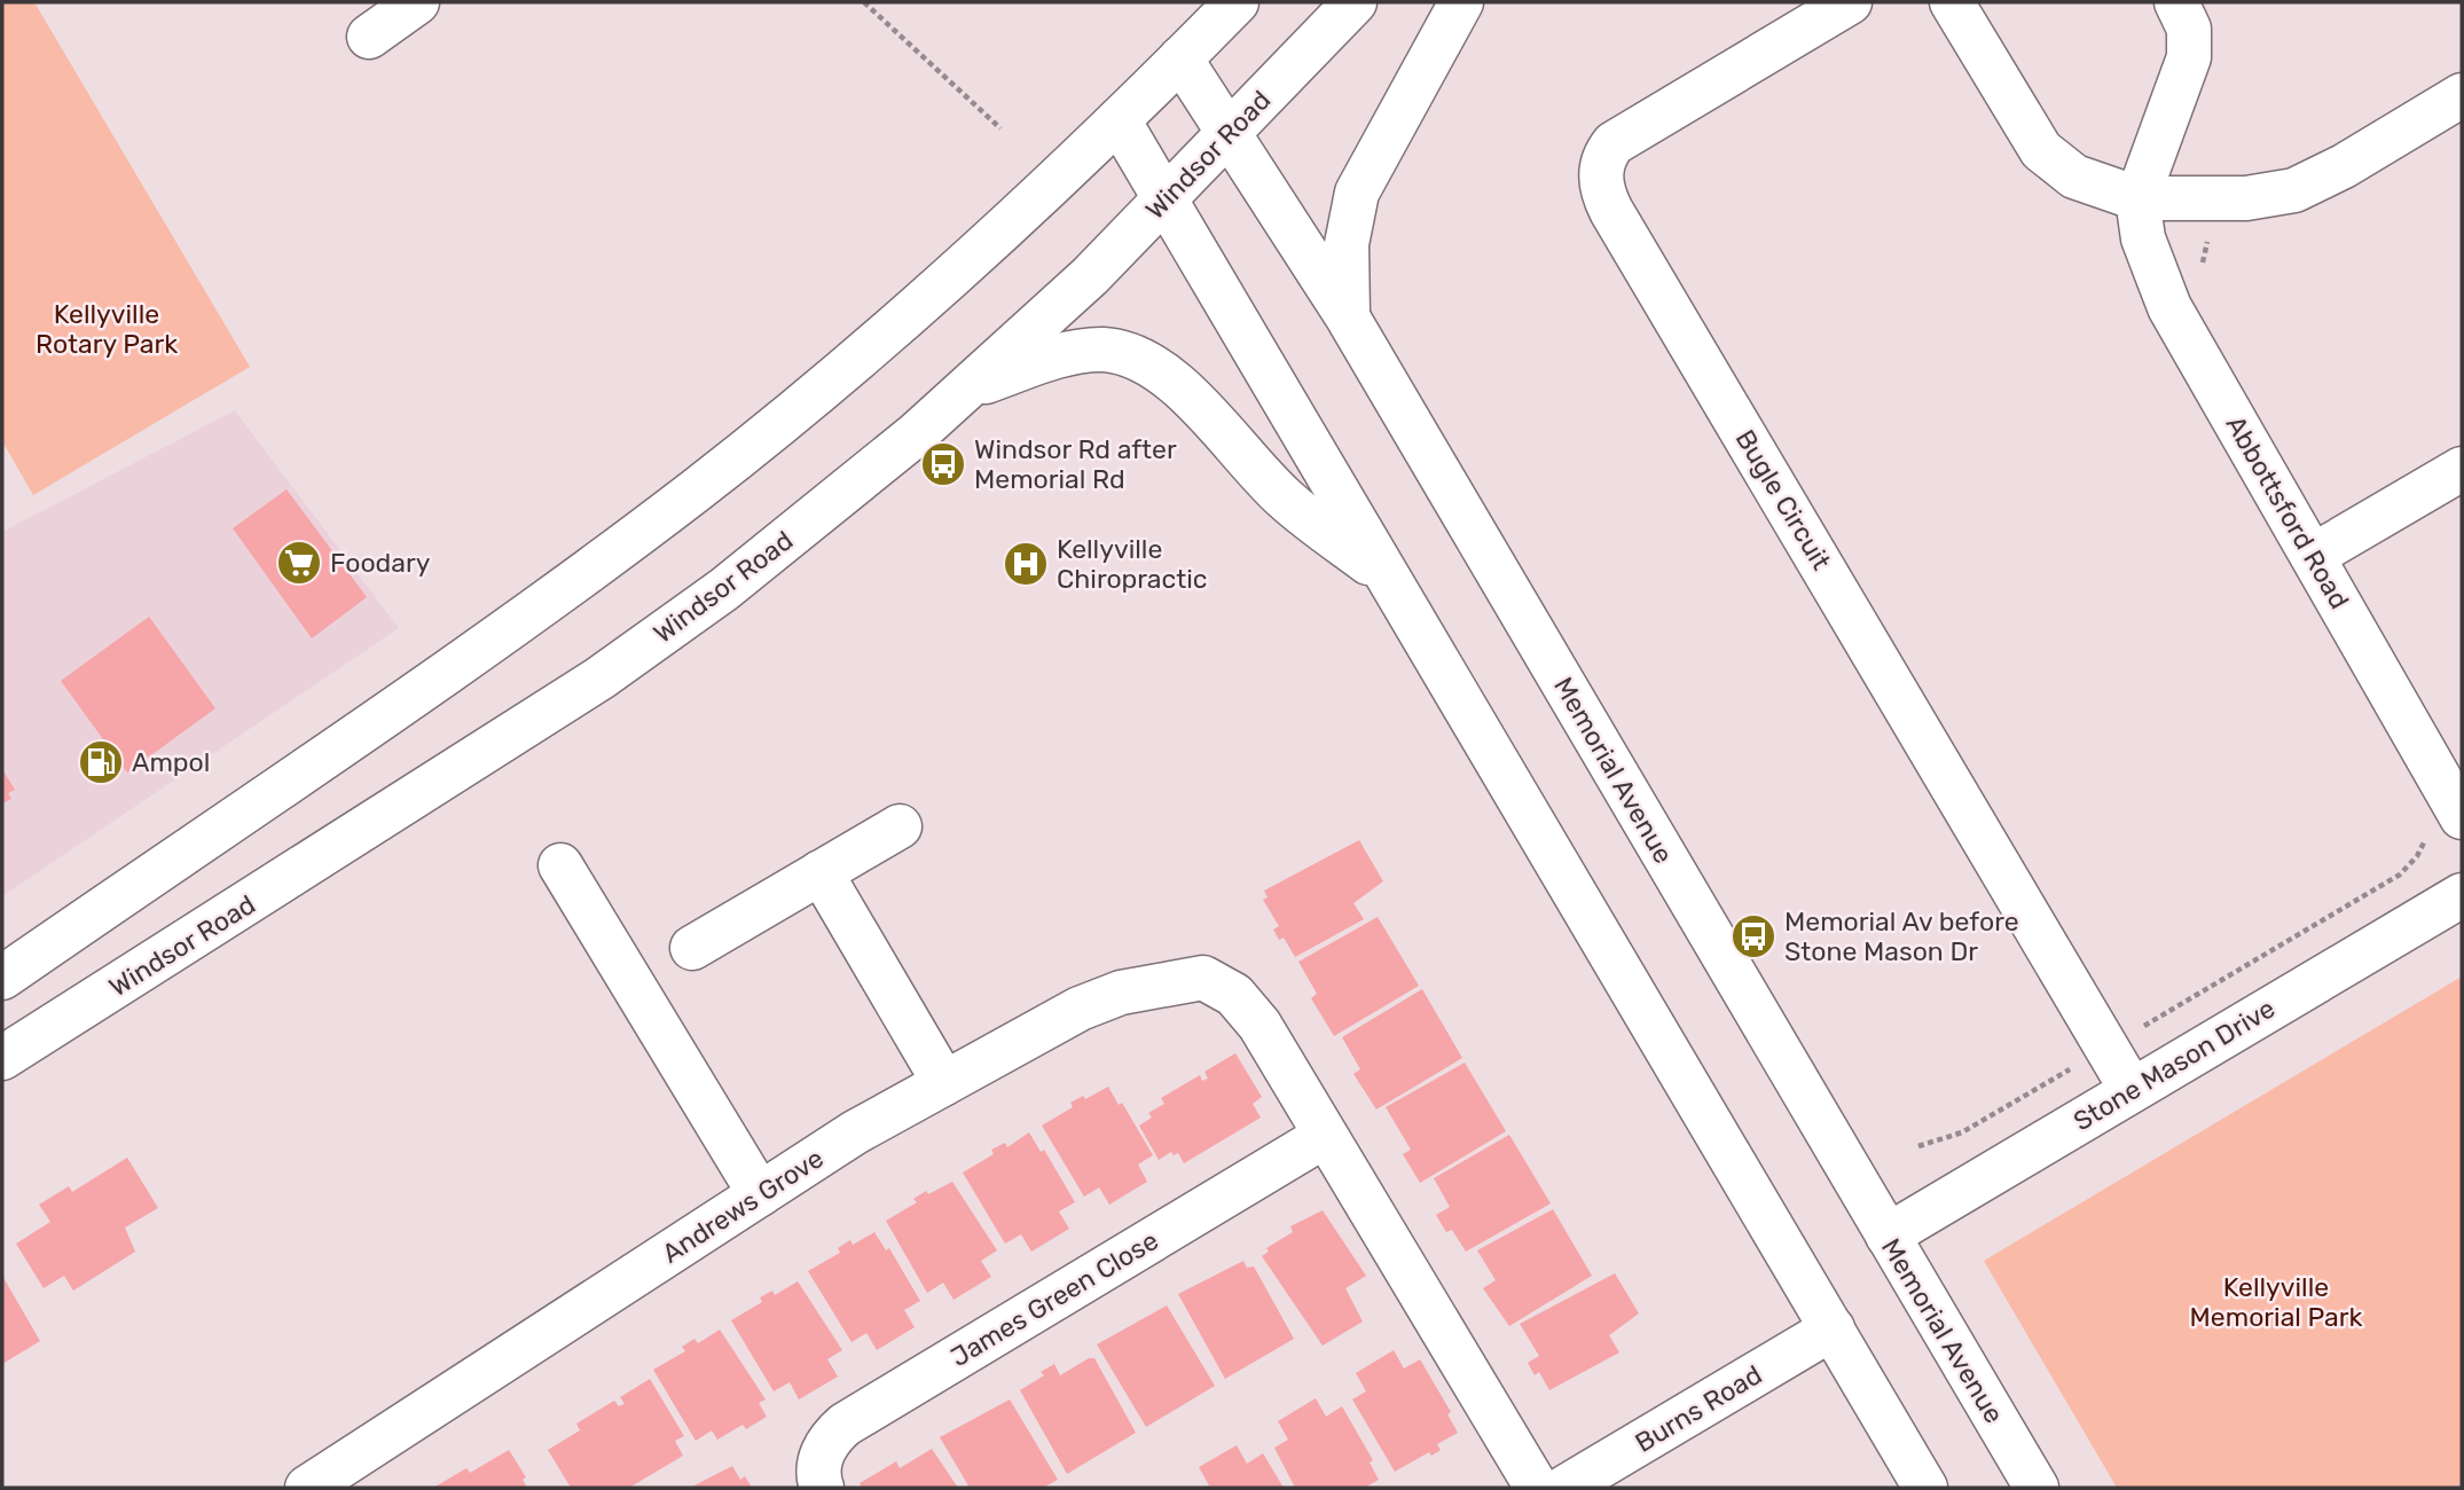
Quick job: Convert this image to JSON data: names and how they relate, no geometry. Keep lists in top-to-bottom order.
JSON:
{
  "streets": {
    "main road": [
      "Windsor Road",
      "Bugle Circuit",
      "Abbottsford Road",
      "Memorial Avenue",
      "Stone Mason Drive",
      "Andrews Grove",
      "James Green Close",
      "Burns Road"
    ]
  },
  "crossings": [
    ["Windsor Road", "Memorial Avenue"],
    ["Bugle Circuit", "Stone Mason Drive"],
    ["Memorial Avenue", "Stone Mason Drive"],
    ["Andrews Grove", "James Green Close"]
  ],
  "parks": ["Kellyville Rotary Park", "Kellyville Memorial Park"],
  "places": {
    "bus stop": ["Windsor Rd after Memorial Rd", "Memorial Av before Stone Mason Dr"],
    "supermarket": ["Foodary"],
    "hospital": ["Kellyville Chiropractic"],
    "fuel station": ["Ampol"]
  }
}
